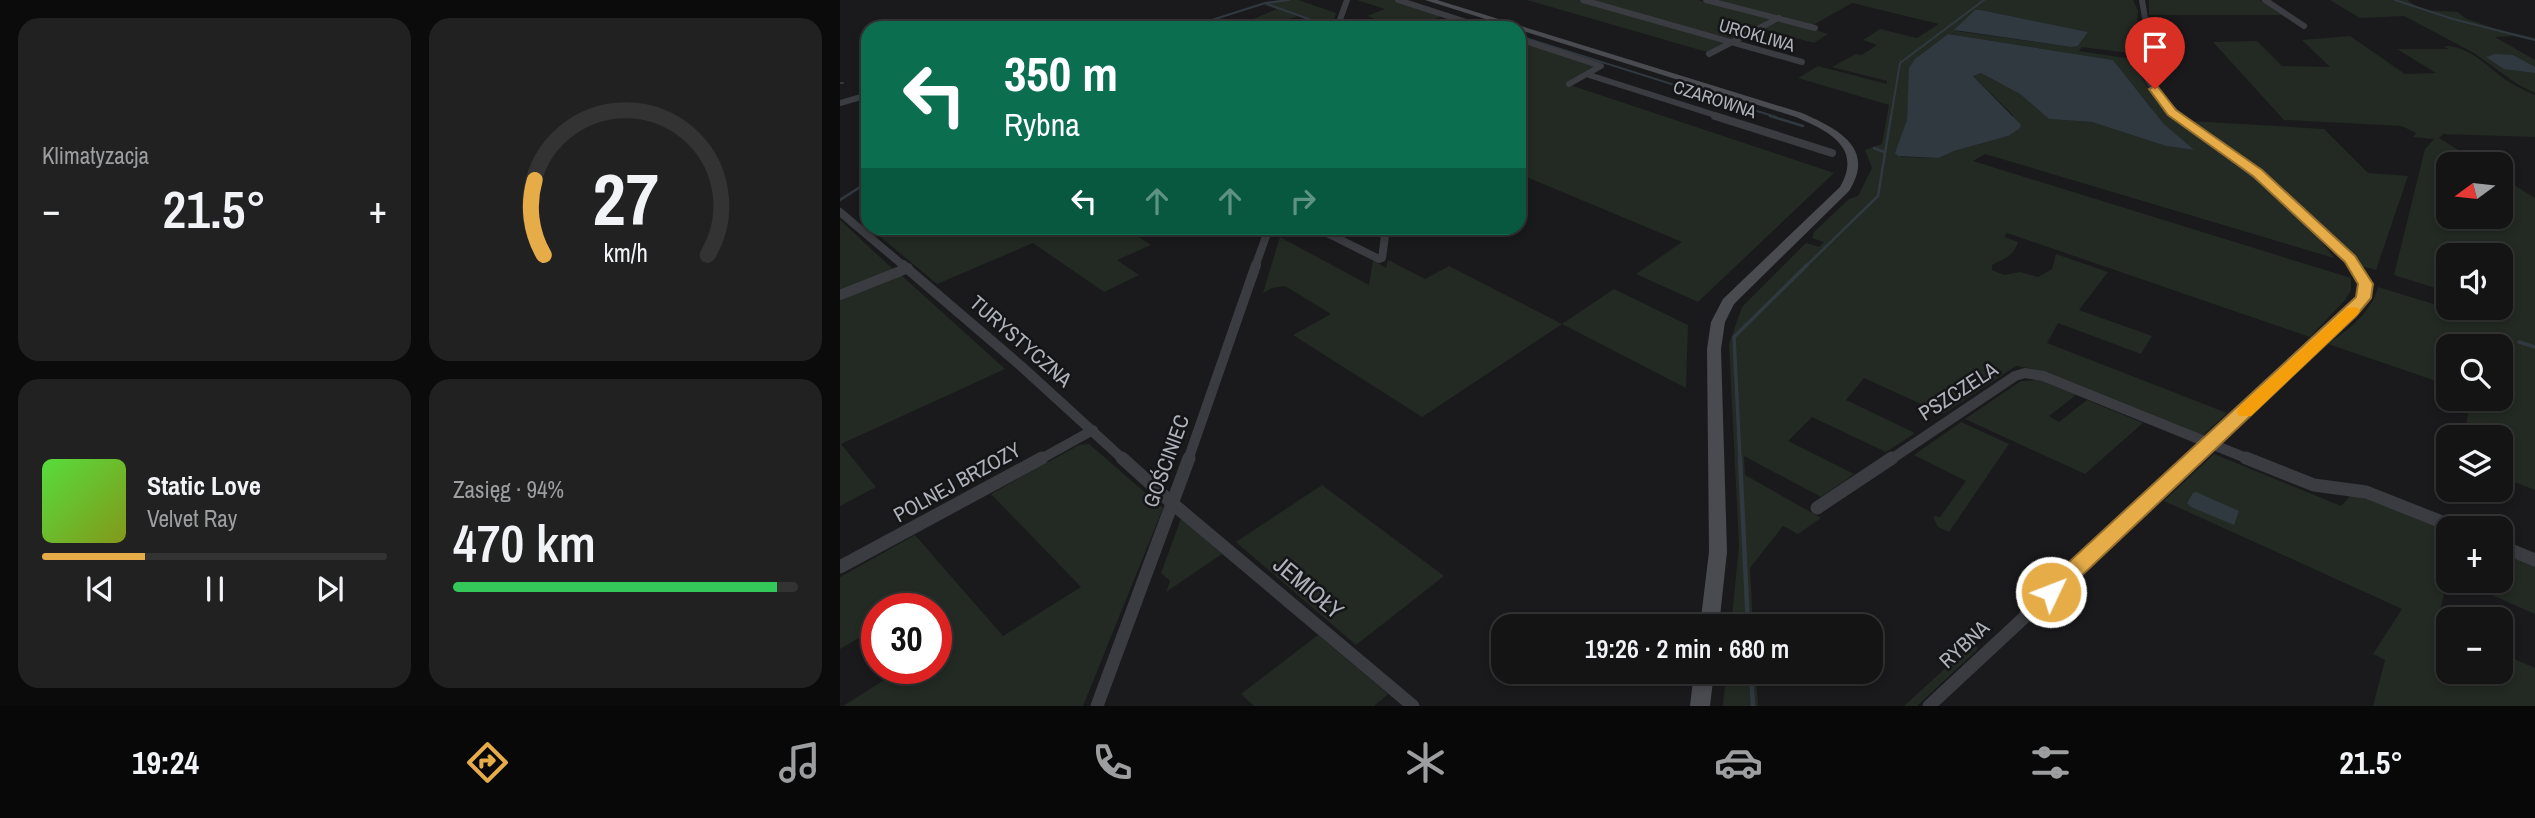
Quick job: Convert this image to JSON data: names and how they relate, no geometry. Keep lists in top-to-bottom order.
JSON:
{
  "streets": {
    "street": [
      "UROKLIWA",
      "CZAROWNA",
      "TURYSTYCZNA",
      "PSZCZELA",
      "GOŚCINIEC",
      "POLNEJ BRZOZY",
      "JEMIOŁY",
      "RYBNA"
    ]
  },
  "crossings": [
    ["TURYSTYCZNA", "GOŚCINIEC"],
    ["TURYSTYCZNA", "POLNEJ BRZOZY"],
    ["TURYSTYCZNA", "JEMIOŁY"],
    ["PSZCZELA", "RYBNA"],
    ["GOŚCINIEC", "JEMIOŁY"]
  ],
  "north": "left",
  "page": {
    "tile": [
      "Klimatyzacja",
      ["Zasięg · 94%", "470 km"]
    ],
    "turn": ["350 m", "Rybna"],
    "map_buttons": ["+", "−"],
    "heat": ["−", "21.5°", "+"],
    "song": ["Static Love", "Velvet Ray"],
    "limit": "30",
    "trip": "19:26 · 2 min · 680 m",
    "tabs": ["19:24", "21.5°"],
    "gauge": ["27", "km/h"]
  }
}
